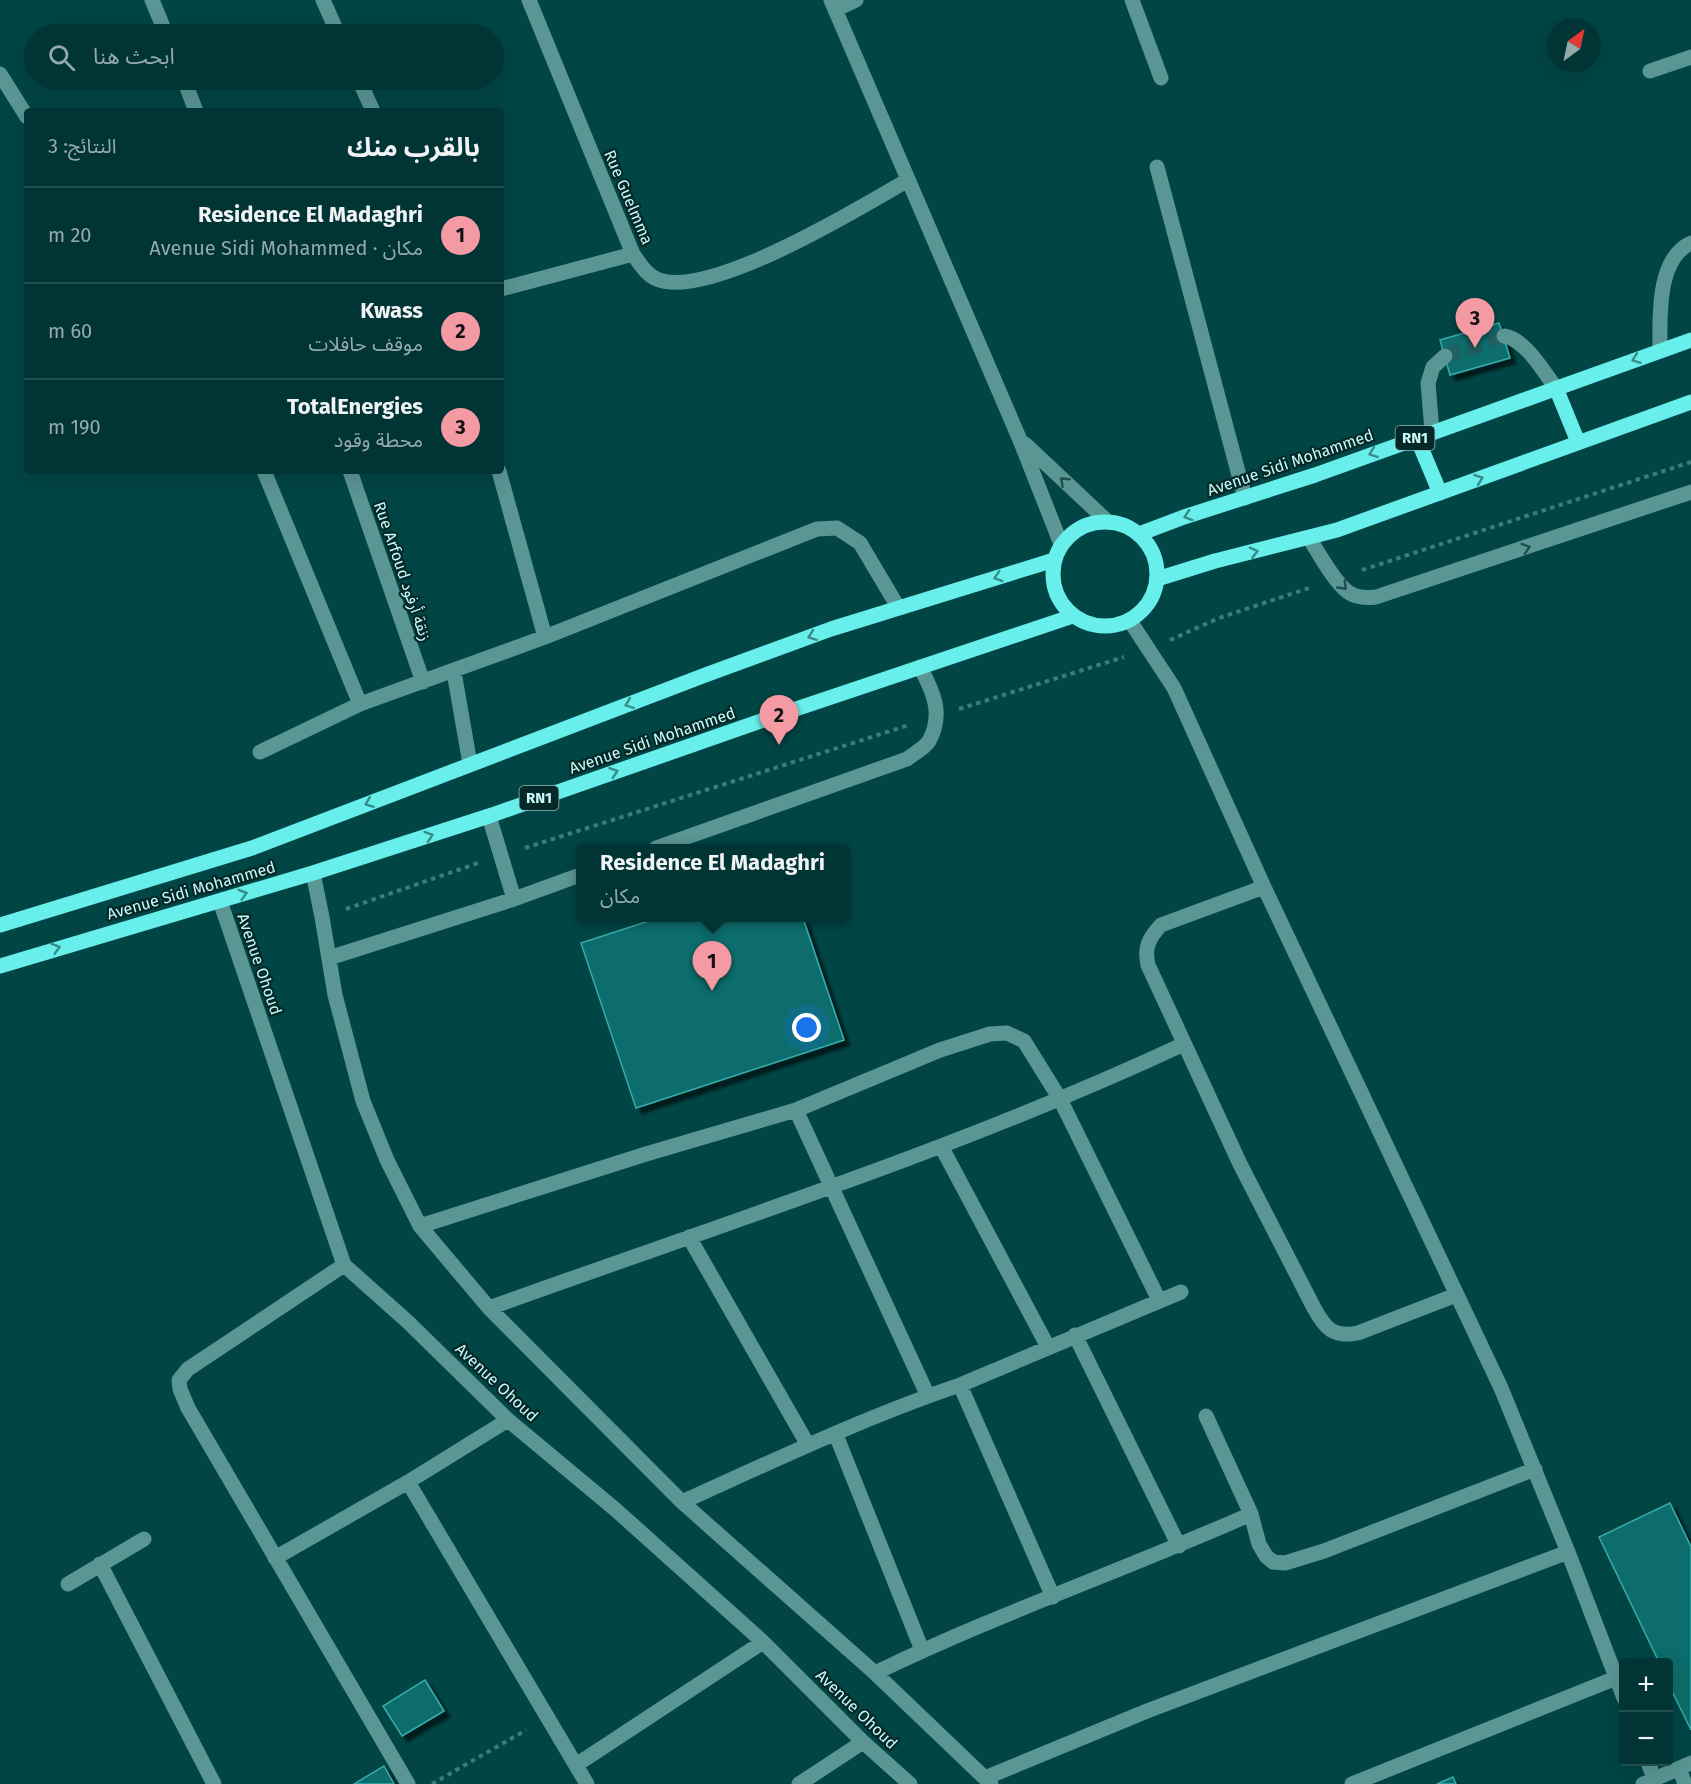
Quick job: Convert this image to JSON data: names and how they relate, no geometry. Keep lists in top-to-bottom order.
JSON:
{
  "streets": {
    "main road": ["RN1", "Avenue Sidi Mohammed"],
    "street": ["Rue Guelmma", "Rue Arfoud زنقة أرفود", "Avenue Ohoud"]
  },
  "crossings": [
    ["Avenue Sidi Mohammed", "Avenue Ohoud"]
  ],
  "north": "top right",
  "page": {
    "search": "ابحث هنا",
    "heading": ["بالقرب منك", "النتائج: 3"],
    "list": [
      {
        "mark": "1",
        "name": "Residence El Madaghri",
        "note": "مكان · Avenue Sidi Mohammed",
        "value": "20 m"
      },
      {
        "mark": "2",
        "name": "Kwass",
        "note": "موقف حافلات",
        "value": "60 m"
      },
      {
        "mark": "3",
        "name": "TotalEnergies",
        "note": "محطة وقود",
        "value": "190 m"
      }
    ],
    "pins": ["3", "2", "1"],
    "popup": ["Residence El Madaghri", "مكان"],
    "map_buttons": ["+", "−"]
  }
}
